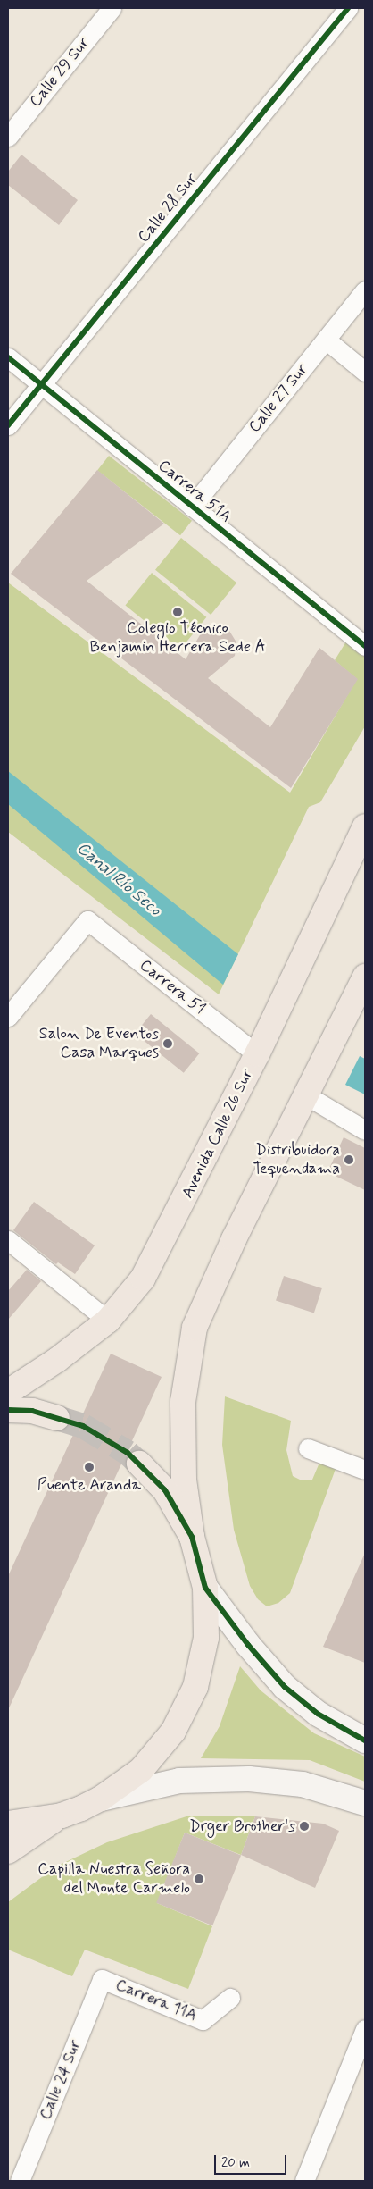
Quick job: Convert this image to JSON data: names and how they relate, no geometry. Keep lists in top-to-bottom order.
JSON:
{
  "streets": {
    "main road": ["Avenida Calle 26 Sur"],
    "street": [
      "Calle 29 Sur",
      "Calle 28 Sur",
      "Calle 27 Sur",
      "Carrera 51A",
      "Carrera 51",
      "Carrera 11A",
      "Calle 24 Sur"
    ]
  },
  "crossings": [
    ["Calle 28 Sur", "Carrera 51A"],
    ["Calle 27 Sur", "Carrera 51A"],
    ["Carrera 51", "Avenida Calle 26 Sur"],
    ["Carrera 11A", "Calle 24 Sur"]
  ],
  "water": ["Canal Río Seco"],
  "places": [
    "Colegio Técnico Benjamin Herrera Sede A",
    "Salon De Eventos Casa Marques",
    "Distribuidora Tequendama",
    "Puente Aranda",
    "Drger Brother's",
    "Capilla Nuestra Señora del Monte Carmelo"
  ],
  "scale_bar": "20 m"
}
